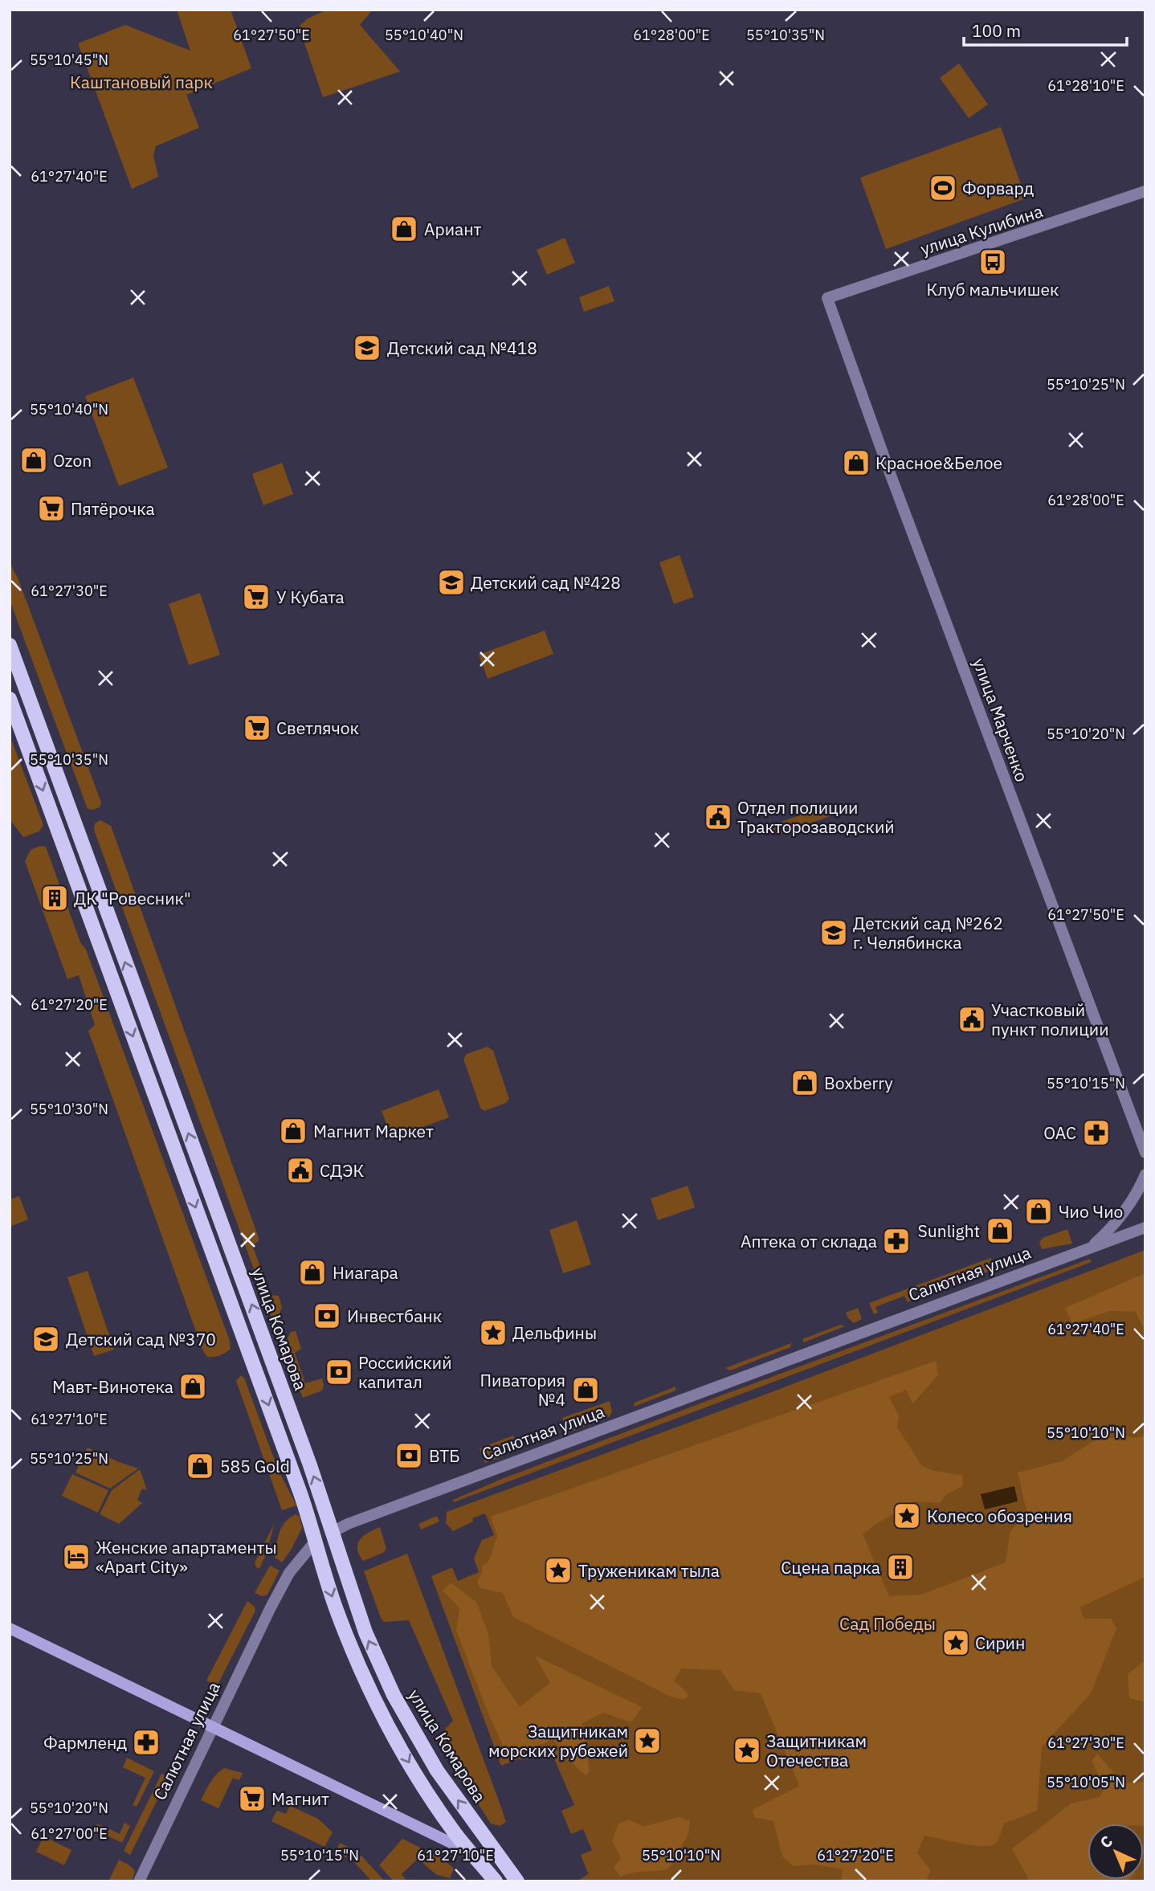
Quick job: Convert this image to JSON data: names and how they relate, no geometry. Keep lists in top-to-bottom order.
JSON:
{
  "streets": {
    "main road": ["Салютная улица", "улица Комарова"],
    "street": ["улица Кулибина", "улица Марченко"]
  },
  "crossings": [
    ["улица Кулибина", "улица Марченко"],
    ["Салютная улица", "улица Комарова"]
  ],
  "parks": ["Каштановый парк", "Сад Победы"],
  "places": {
    "sports": ["Форвард"],
    "shop": [
      "Ариант",
      "Ozon",
      "Красное&Белое",
      "Boxberry",
      "Магнит Маркет",
      "Чио Чио",
      "Sunlight",
      "Ниагара",
      "Мавт-Винотека",
      "Пиватория №4",
      "585 Gold"
    ],
    "bus stop": ["Клуб мальчишек"],
    "school or university": [
      "Детский сад №418",
      "Детский сад №428",
      "Детский сад №262 г. Челябинска",
      "Детский сад №370"
    ],
    "supermarket": [
      "Пятёрочка",
      "У Кубата",
      "Светлячок",
      "Магнит"
    ],
    "public building": ["Отдел полиции Тракторозаводский", "Участковый пункт полиции", "СДЭК"],
    "building": ["ДК \"Ровесник\"", "Сцена парка"],
    "pharmacy": ["ОАС", "Аптека от склада", "Фармленд"],
    "bank": ["Инвестбанк", "Российский капитал", "ВТБ"],
    "place": [
      "Дельфины",
      "Колесо обозрения",
      "Труженикам тыла",
      "Сирин",
      "Защитникам морских рубежей",
      "Защитникам Отечества"
    ],
    "hotel": ["Женские апартаменты «Apart City»"]
  },
  "scale_bar": "100 m",
  "north": "top left",
  "coordinates": [
    "55°10'40\"N",
    "55°10'35\"N",
    "61°27'50\"E",
    "61°28'00\"E",
    "55°10'45\"N",
    "61°28'10\"E",
    "61°27'40\"E",
    "55°10'25\"N",
    "61°27'30\"E",
    "55°10'20\"N",
    "61°27'20\"E",
    "55°10'15\"N",
    "55°10'30\"N",
    "61°27'10\"E",
    "55°10'10\"N",
    "55°10'05\"N",
    "61°27'00\"E"
  ]
}
